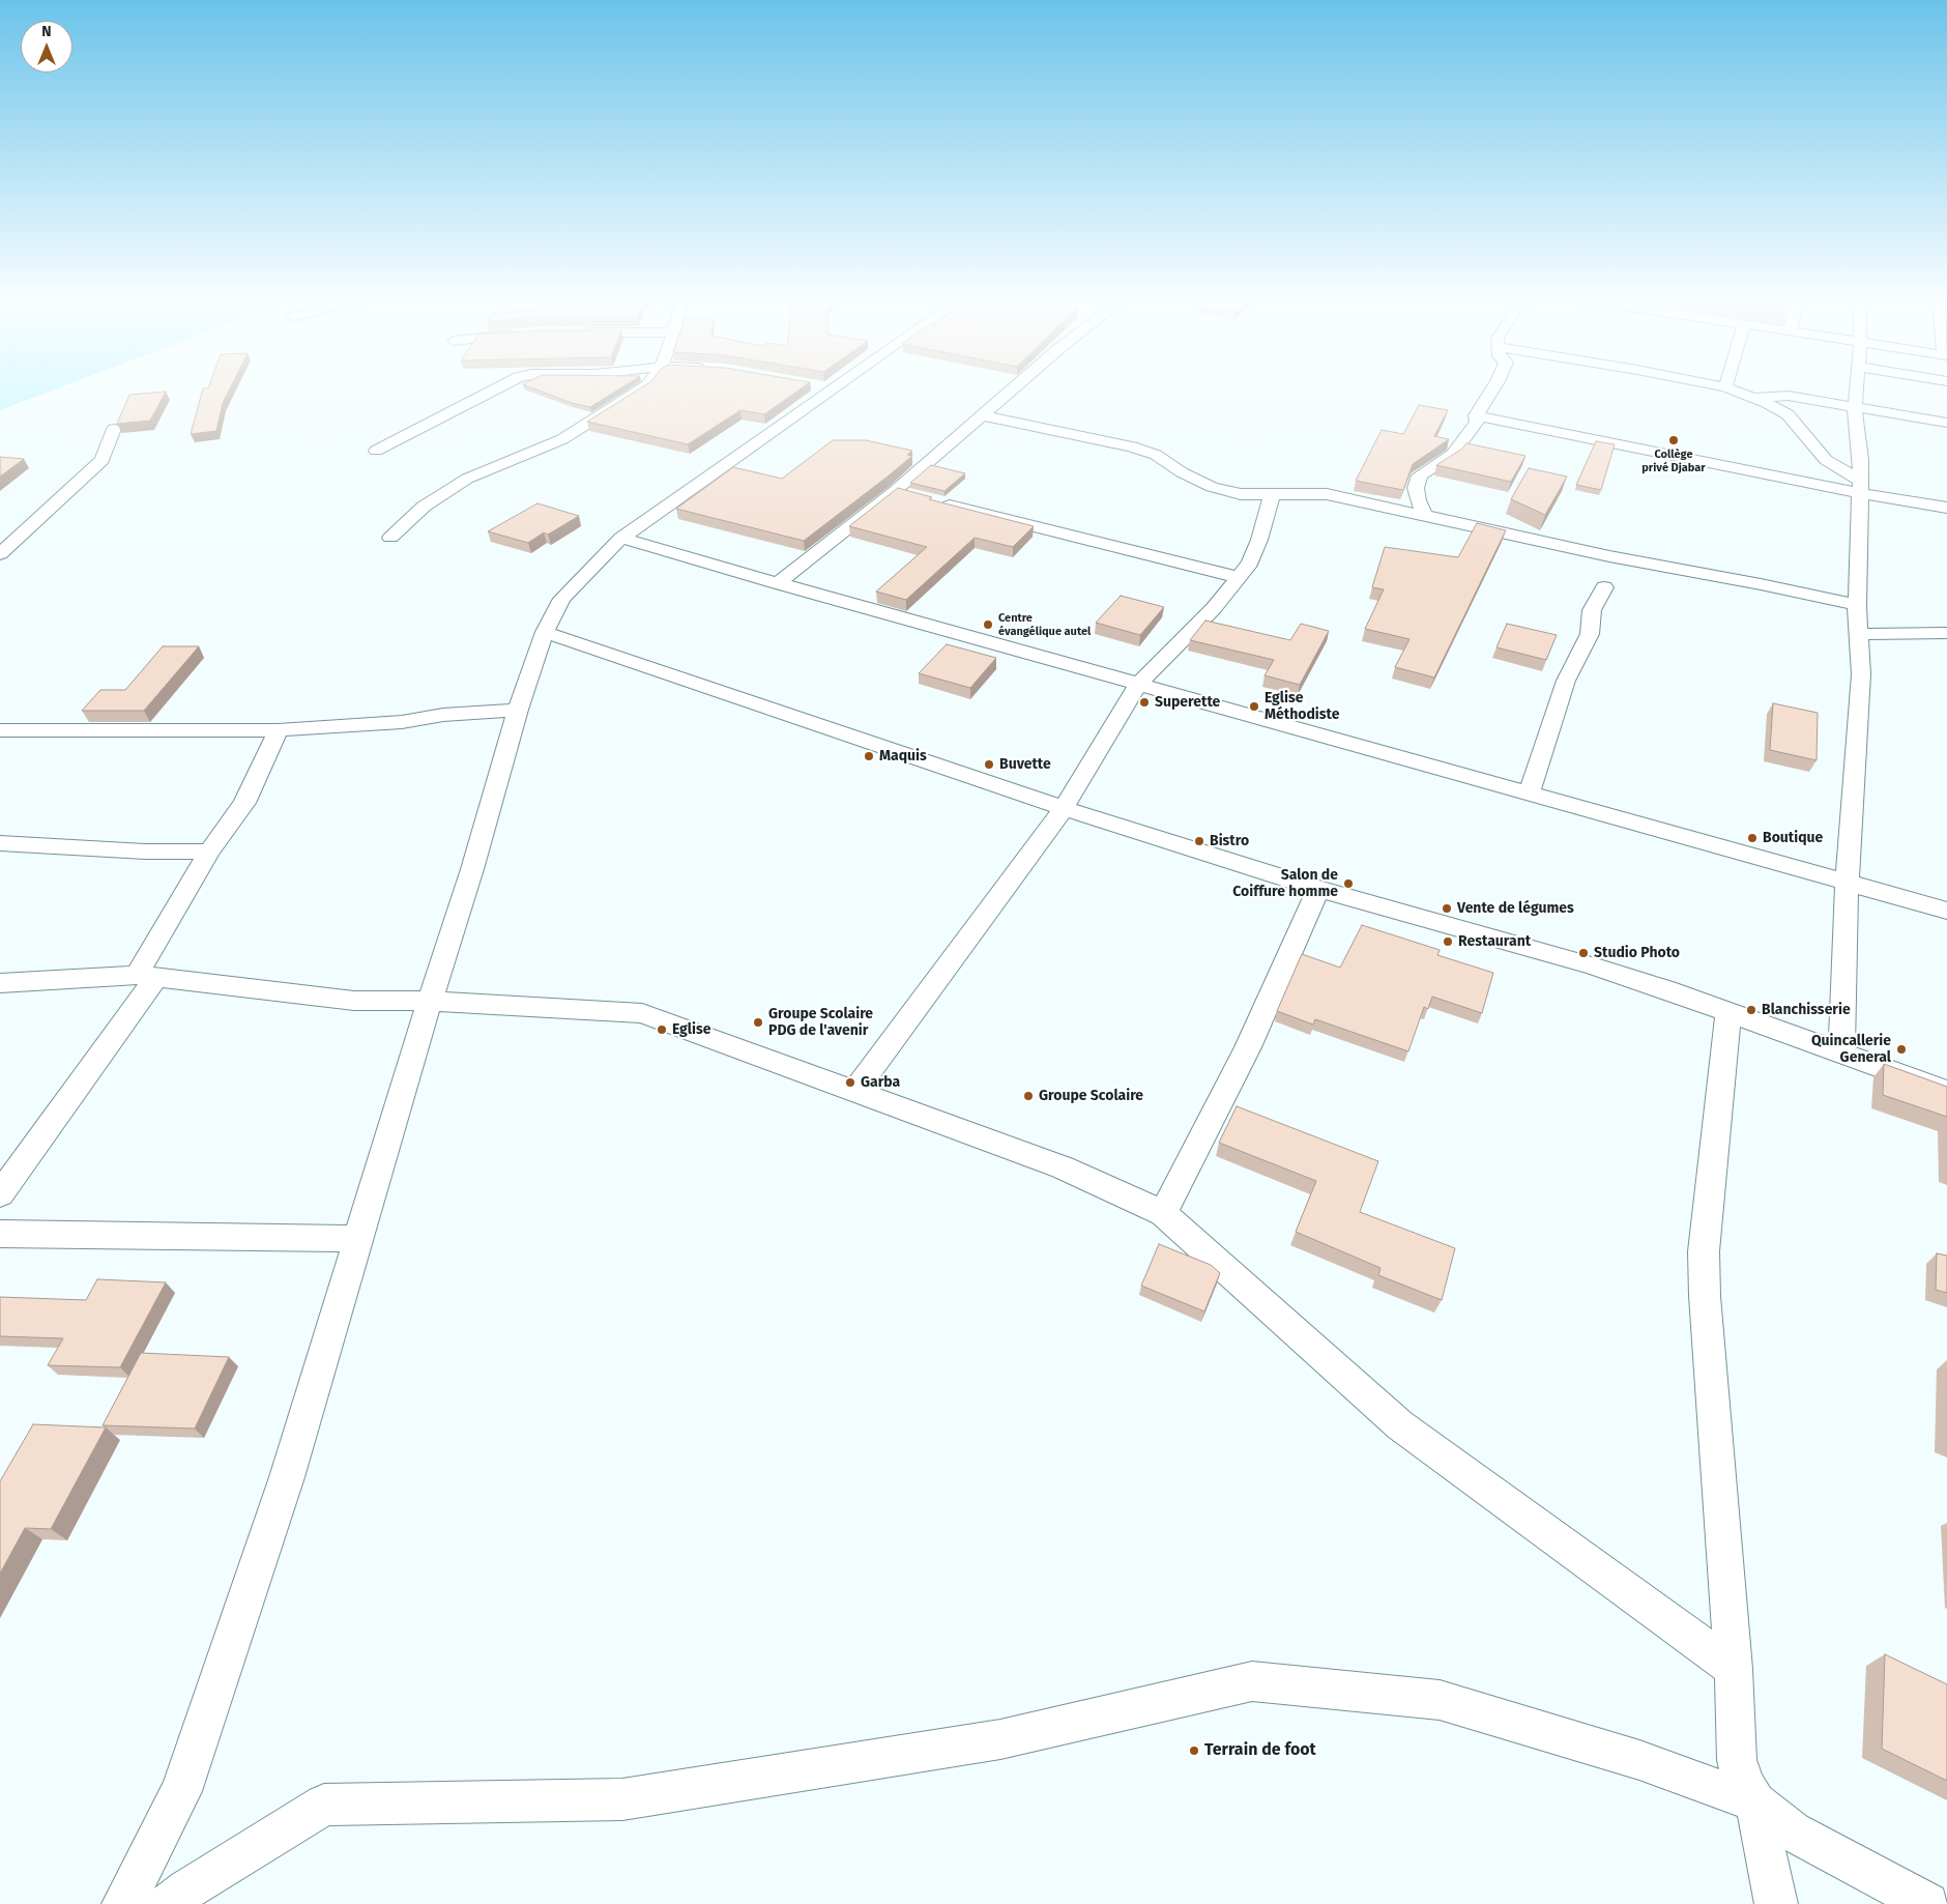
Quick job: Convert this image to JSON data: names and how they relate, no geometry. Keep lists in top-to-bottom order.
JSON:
{
  "places": [
    "Collège privé Djabar",
    "Centre évangélique autel",
    "Superette",
    "Eglise Méthodiste",
    "Maquis",
    "Buvette",
    "Boutique",
    "Bistro",
    "Salon de Coiffure homme",
    "Vente de légumes",
    "Restaurant",
    "Studio Photo",
    "Blanchisserie",
    "Groupe Scolaire PDG de l'avenir",
    "Eglise",
    "Quincallerie General",
    "Garba",
    "Groupe Scolaire",
    "Terrain de foot"
  ],
  "north": "top"
}
